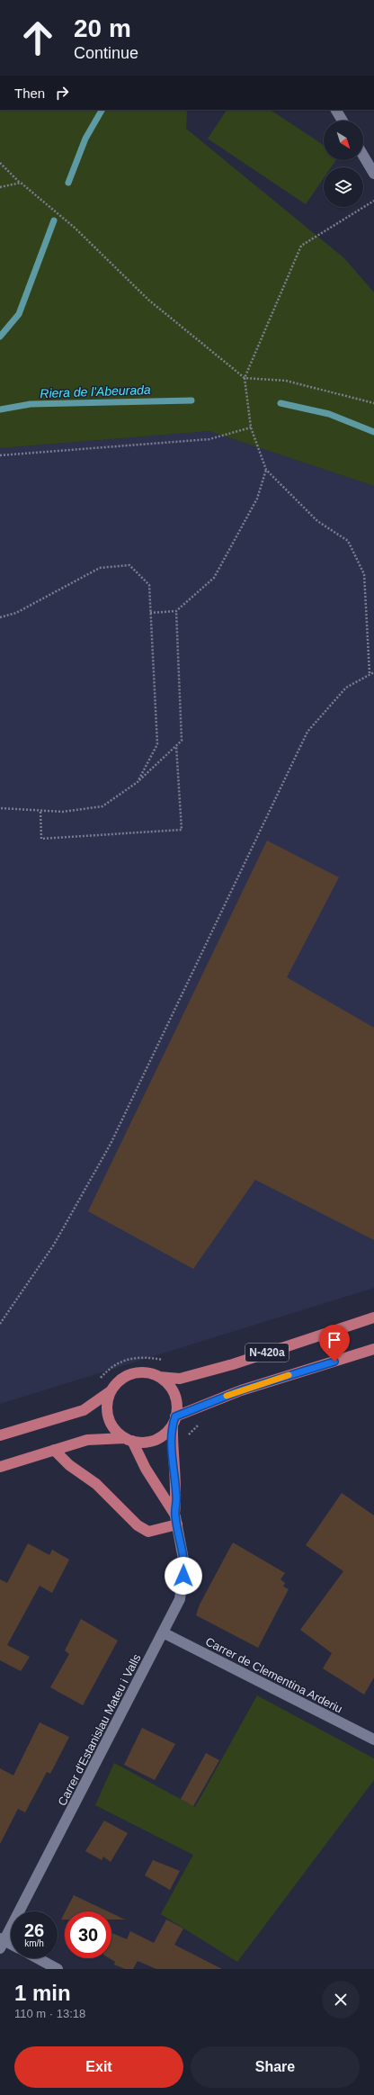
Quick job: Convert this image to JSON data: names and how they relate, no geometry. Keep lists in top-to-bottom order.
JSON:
{
  "streets": {
    "main road": ["N-420a"],
    "street": ["Carrer de Clementina Arderiu", "Carrer d'Estanislau Mateu i Valls"]
  },
  "crossings": [
    ["Carrer de Clementina Arderiu", "Carrer d'Estanislau Mateu i Valls"]
  ],
  "water": ["Riera de l'Abeurada"],
  "north": "bottom right",
  "page": {
    "turn": ["20 m", "Continue"],
    "then": "Then",
    "speed": "26 km/h",
    "limit": "30",
    "heading": ["1 min", "110 m · 13:18"],
    "buttons": ["Exit", "Share"]
  }
}
